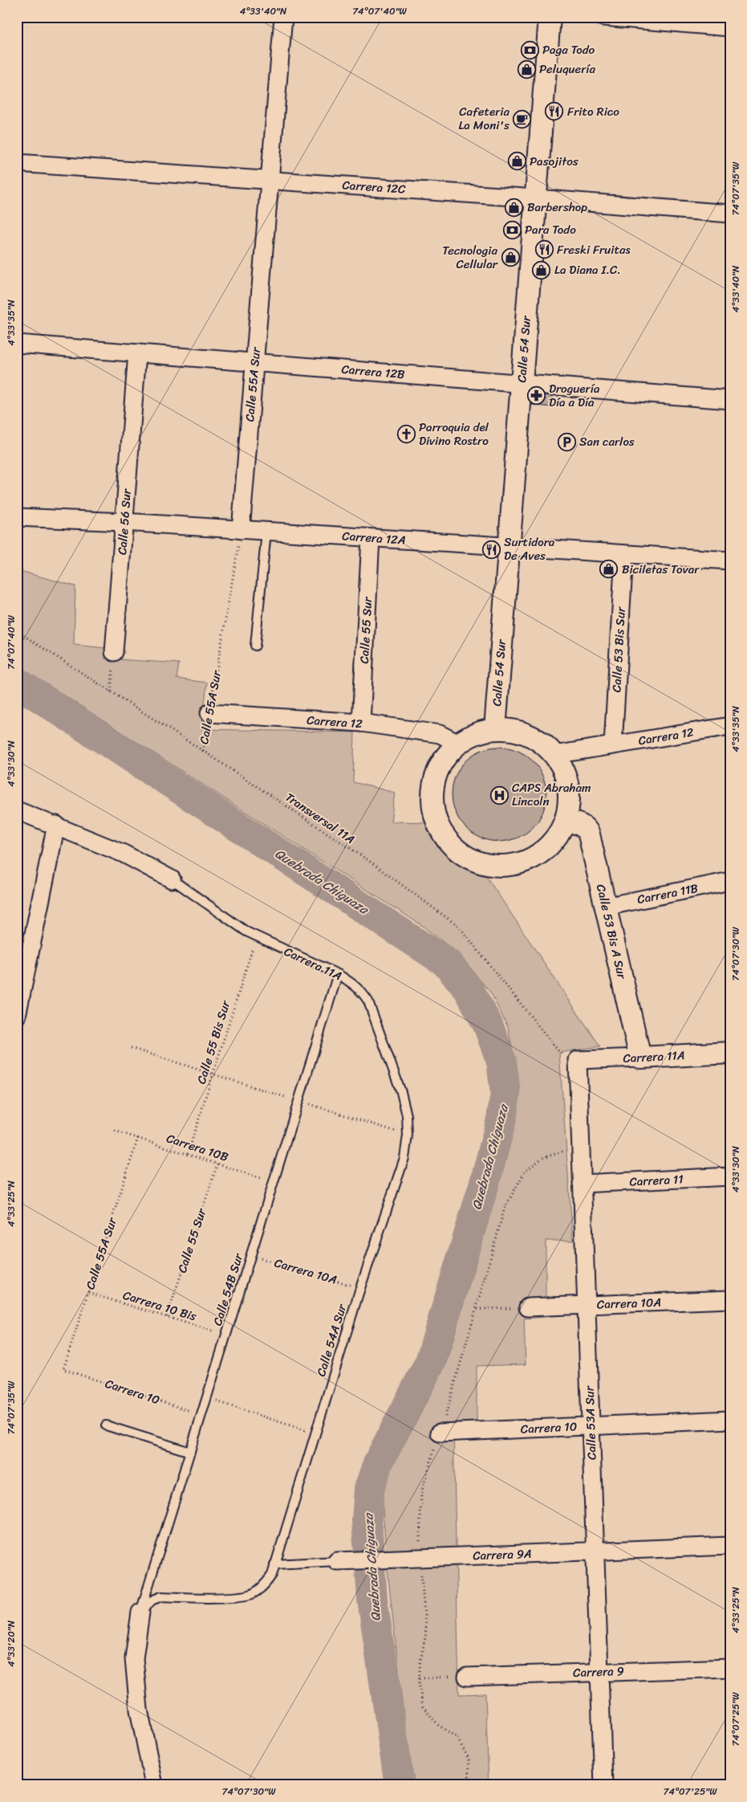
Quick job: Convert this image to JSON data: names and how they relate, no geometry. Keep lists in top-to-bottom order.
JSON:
{
  "streets": {
    "street": [
      "Carrera 12C",
      "Calle 54 Sur",
      "Carrera 12B",
      "Calle 55A Sur",
      "Calle 56 Sur",
      "Carrera 12A",
      "Calle 55 Sur",
      "Calle 53 Bis Sur",
      "Carrera 12",
      "Carrera 11B",
      "Calle 53 Bis A Sur",
      "Carrera 11A",
      "Carrera 11",
      "Carrera 10A",
      "Carrera 10",
      "Calle 53A Sur",
      "Carrera 9A",
      "Carrera 9"
    ],
    "lane": ["Calle 54B Sur", "Calle 54A Sur"],
    "path": [
      "Transversal 11A",
      "Calle 55 Bis Sur",
      "Carrera 10B",
      "Carrera 10 Bis"
    ]
  },
  "crossings": [
    ["Carrera 12C", "Calle 54 Sur"],
    ["Carrera 12C", "Calle 55A Sur"],
    ["Calle 54 Sur", "Carrera 12B"],
    ["Calle 54 Sur", "Carrera 12A"],
    ["Calle 54 Sur", "Carrera 12"],
    ["Calle 54 Sur", "Calle 53 Bis A Sur"],
    ["Carrera 12B", "Calle 55A Sur"],
    ["Carrera 12B", "Calle 56 Sur"],
    ["Calle 55A Sur", "Carrera 12A"],
    ["Calle 55A Sur", "Carrera 12"],
    ["Calle 55A Sur", "Transversal 11A"],
    ["Calle 55A Sur", "Carrera 10B"],
    ["Calle 55A Sur", "Carrera 10 Bis"],
    ["Calle 55A Sur", "Carrera 10"],
    ["Calle 56 Sur", "Carrera 12A"],
    ["Carrera 12A", "Calle 55 Sur"],
    ["Carrera 12A", "Calle 53 Bis Sur"],
    ["Calle 55 Sur", "Carrera 12"],
    ["Calle 55 Sur", "Carrera 10B"],
    ["Calle 55 Sur", "Carrera 10 Bis"],
    ["Calle 53 Bis Sur", "Carrera 12"],
    ["Carrera 12", "Calle 53 Bis A Sur"],
    ["Transversal 11A", "Carrera 11A"],
    ["Transversal 11A", "Calle 53A Sur"],
    ["Carrera 11B", "Calle 53 Bis A Sur"],
    ["Calle 53 Bis A Sur", "Carrera 11A"],
    ["Carrera 11A", "Calle 55 Bis Sur"],
    ["Carrera 11A", "Calle 54B Sur"],
    ["Carrera 11A", "Calle 54A Sur"],
    ["Carrera 11A", "Calle 53A Sur"],
    ["Calle 55 Bis Sur", "Carrera 10B"],
    ["Carrera 10B", "Calle 54B Sur"],
    ["Carrera 11", "Calle 53A Sur"],
    ["Carrera 10A", "Calle 54B Sur"],
    ["Carrera 10A", "Calle 54A Sur"],
    ["Carrera 10A", "Calle 53A Sur"],
    ["Calle 54B Sur", "Carrera 10 Bis"],
    ["Calle 54B Sur", "Calle 54A Sur"],
    ["Calle 54B Sur", "Carrera 10"],
    ["Calle 54A Sur", "Carrera 9A"],
    ["Carrera 10", "Calle 53A Sur"],
    ["Calle 53A Sur", "Carrera 9A"],
    ["Calle 53A Sur", "Carrera 9"]
  ],
  "water": ["Quebrada Chiguaza"],
  "places": {
    "bank": ["Paga Todo", "Para Todo"],
    "shop": [
      "Peluquería",
      "Pasojitos",
      "Barbershop",
      "Tecnologia Cellular",
      "La Diana I.C.",
      "Biciletas Tovar"
    ],
    "restaurant": ["Frito Rico", "Freski Fruitas", "Surtidora De Aves"],
    "cafe": ["Cafeteria La Moni's"],
    "pharmacy": ["Droguería Día a Día"],
    "church": ["Parroquia del Divino Rostro"],
    "parking": ["San carlos"],
    "hospital": ["CAPS Abraham Lincoln"]
  },
  "coordinates": [
    "4°33'40\"N",
    "74°07'40\"W",
    "74°07'35\"W",
    "4°33'35\"N",
    "4°33'30\"N",
    "74°07'30\"W",
    "4°33'25\"N",
    "4°33'20\"N",
    "74°07'25\"W"
  ]
}
